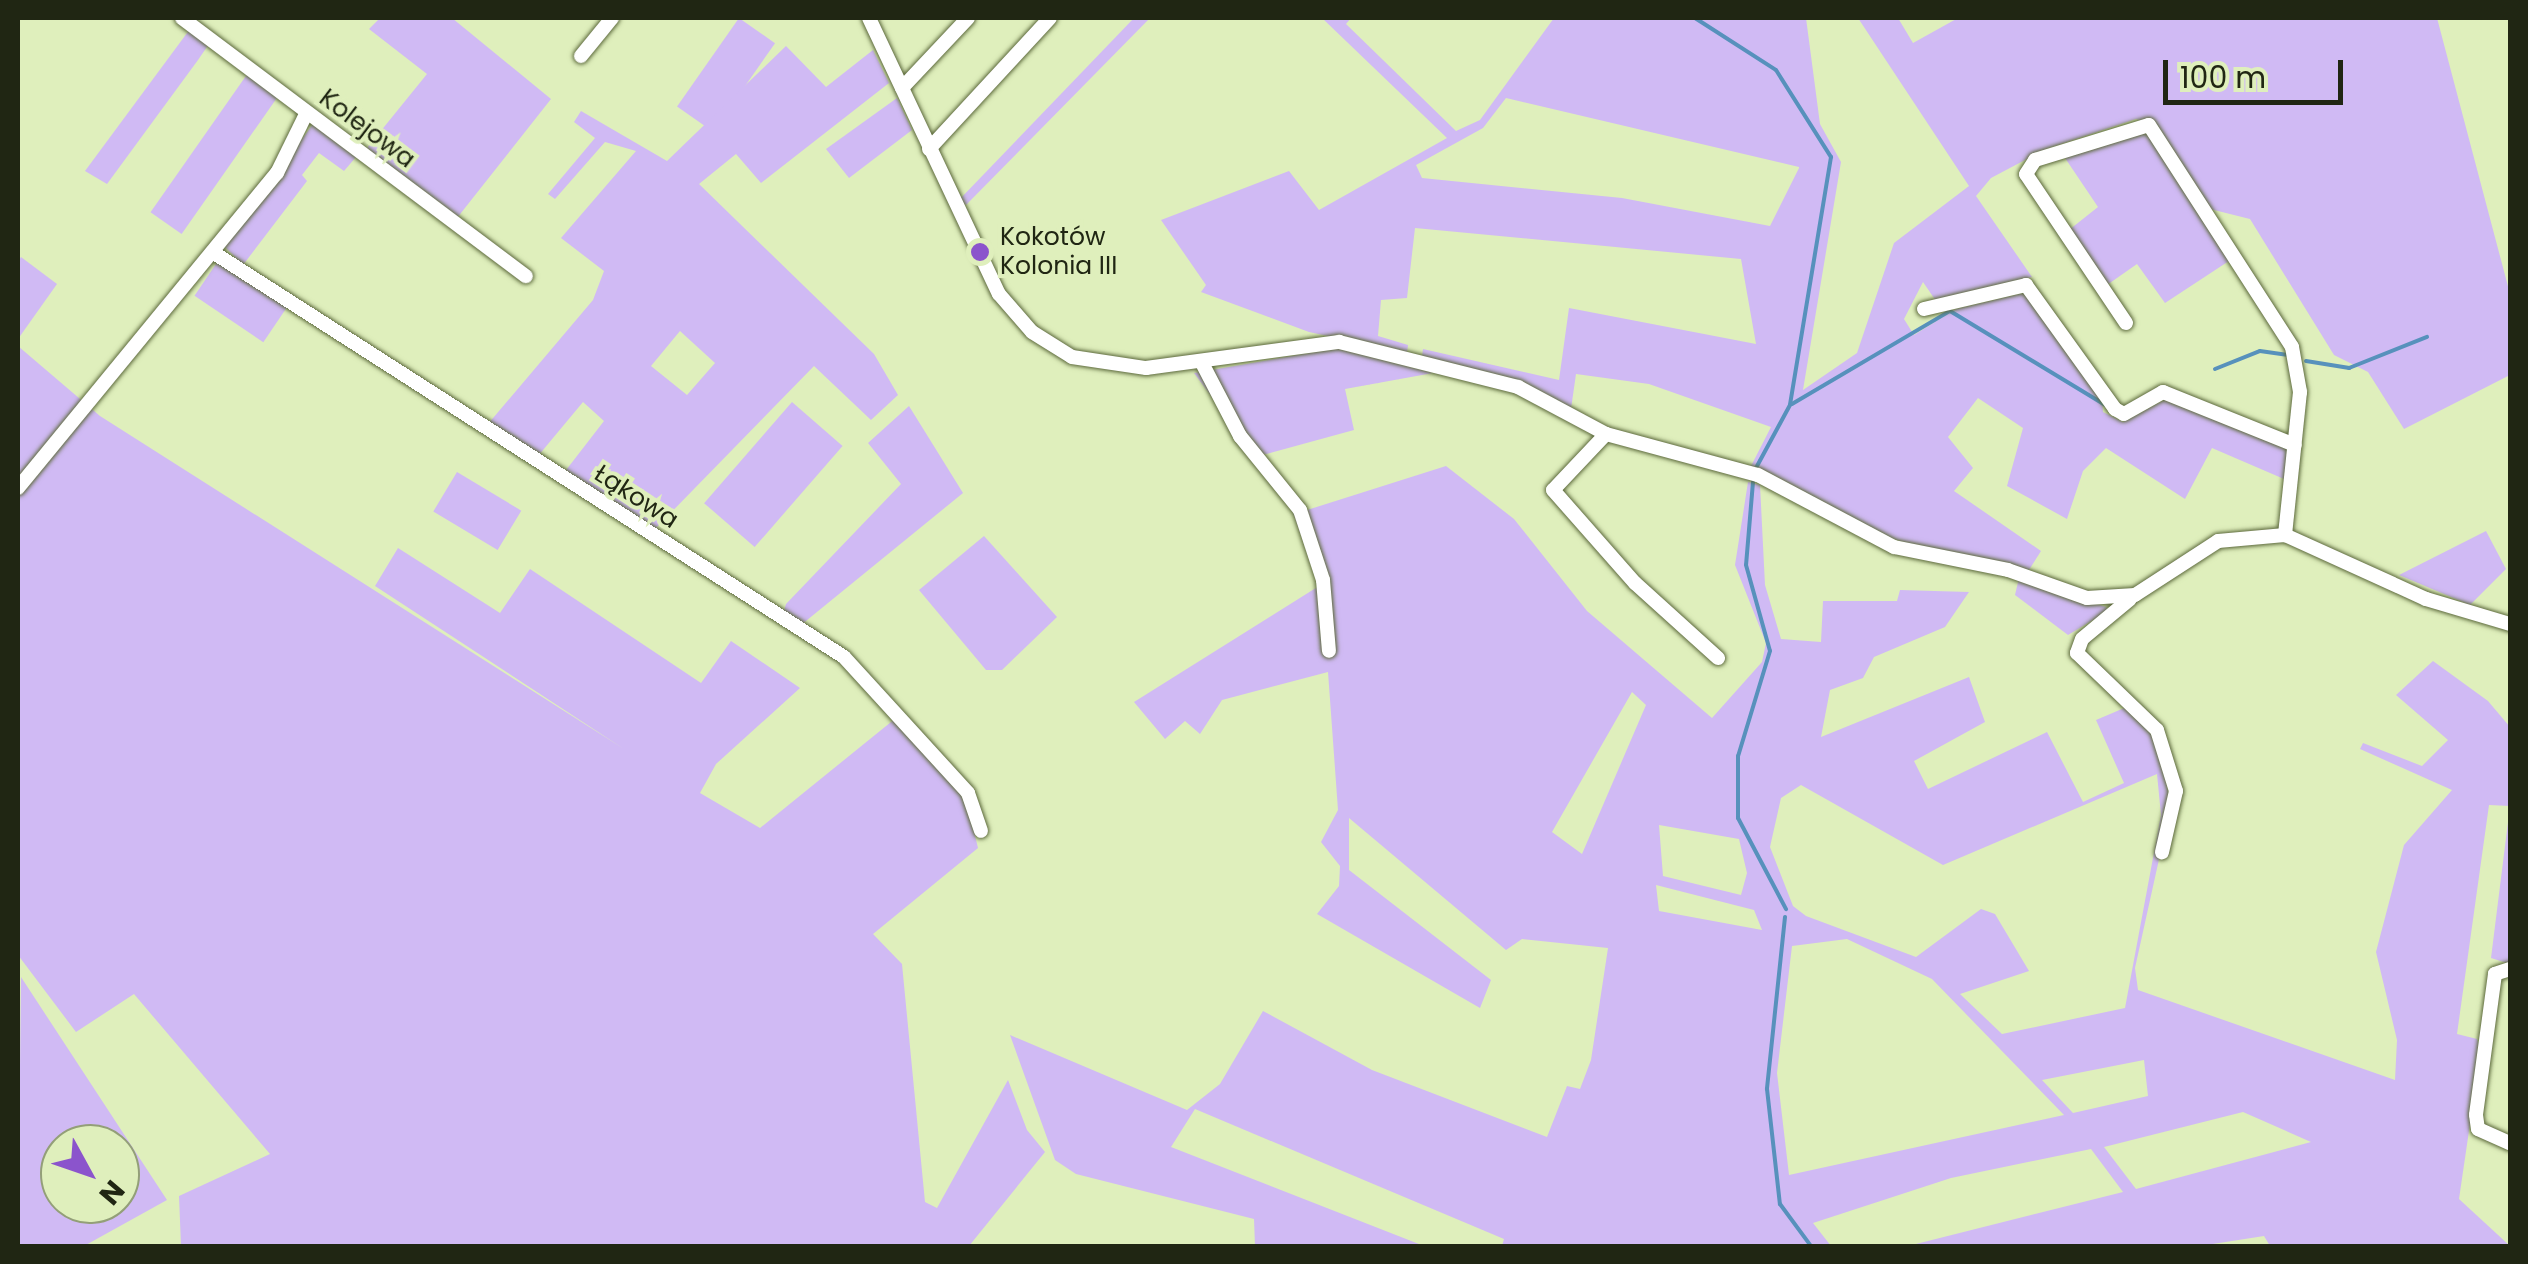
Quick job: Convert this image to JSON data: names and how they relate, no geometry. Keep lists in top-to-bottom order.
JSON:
{
  "streets": {
    "street": ["Kolejowa", "Łąkowa"]
  },
  "places": ["Kokotów Kolonia III"],
  "scale_bar": "100 m",
  "north": "bottom right"
}
